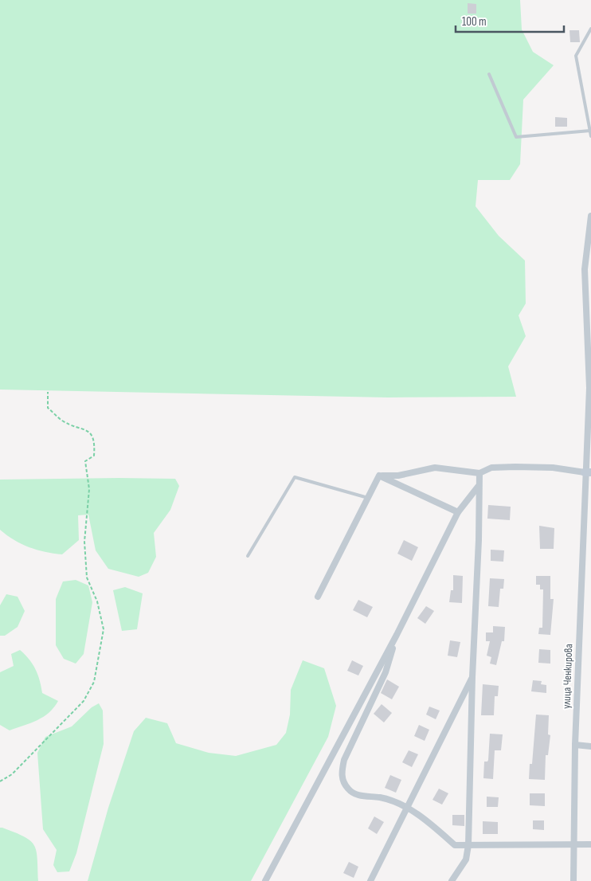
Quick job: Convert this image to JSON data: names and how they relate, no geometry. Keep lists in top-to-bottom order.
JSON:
{
  "streets": {
    "street": ["улица Ченкирова"]
  },
  "scale_bar": "100 m"
}
